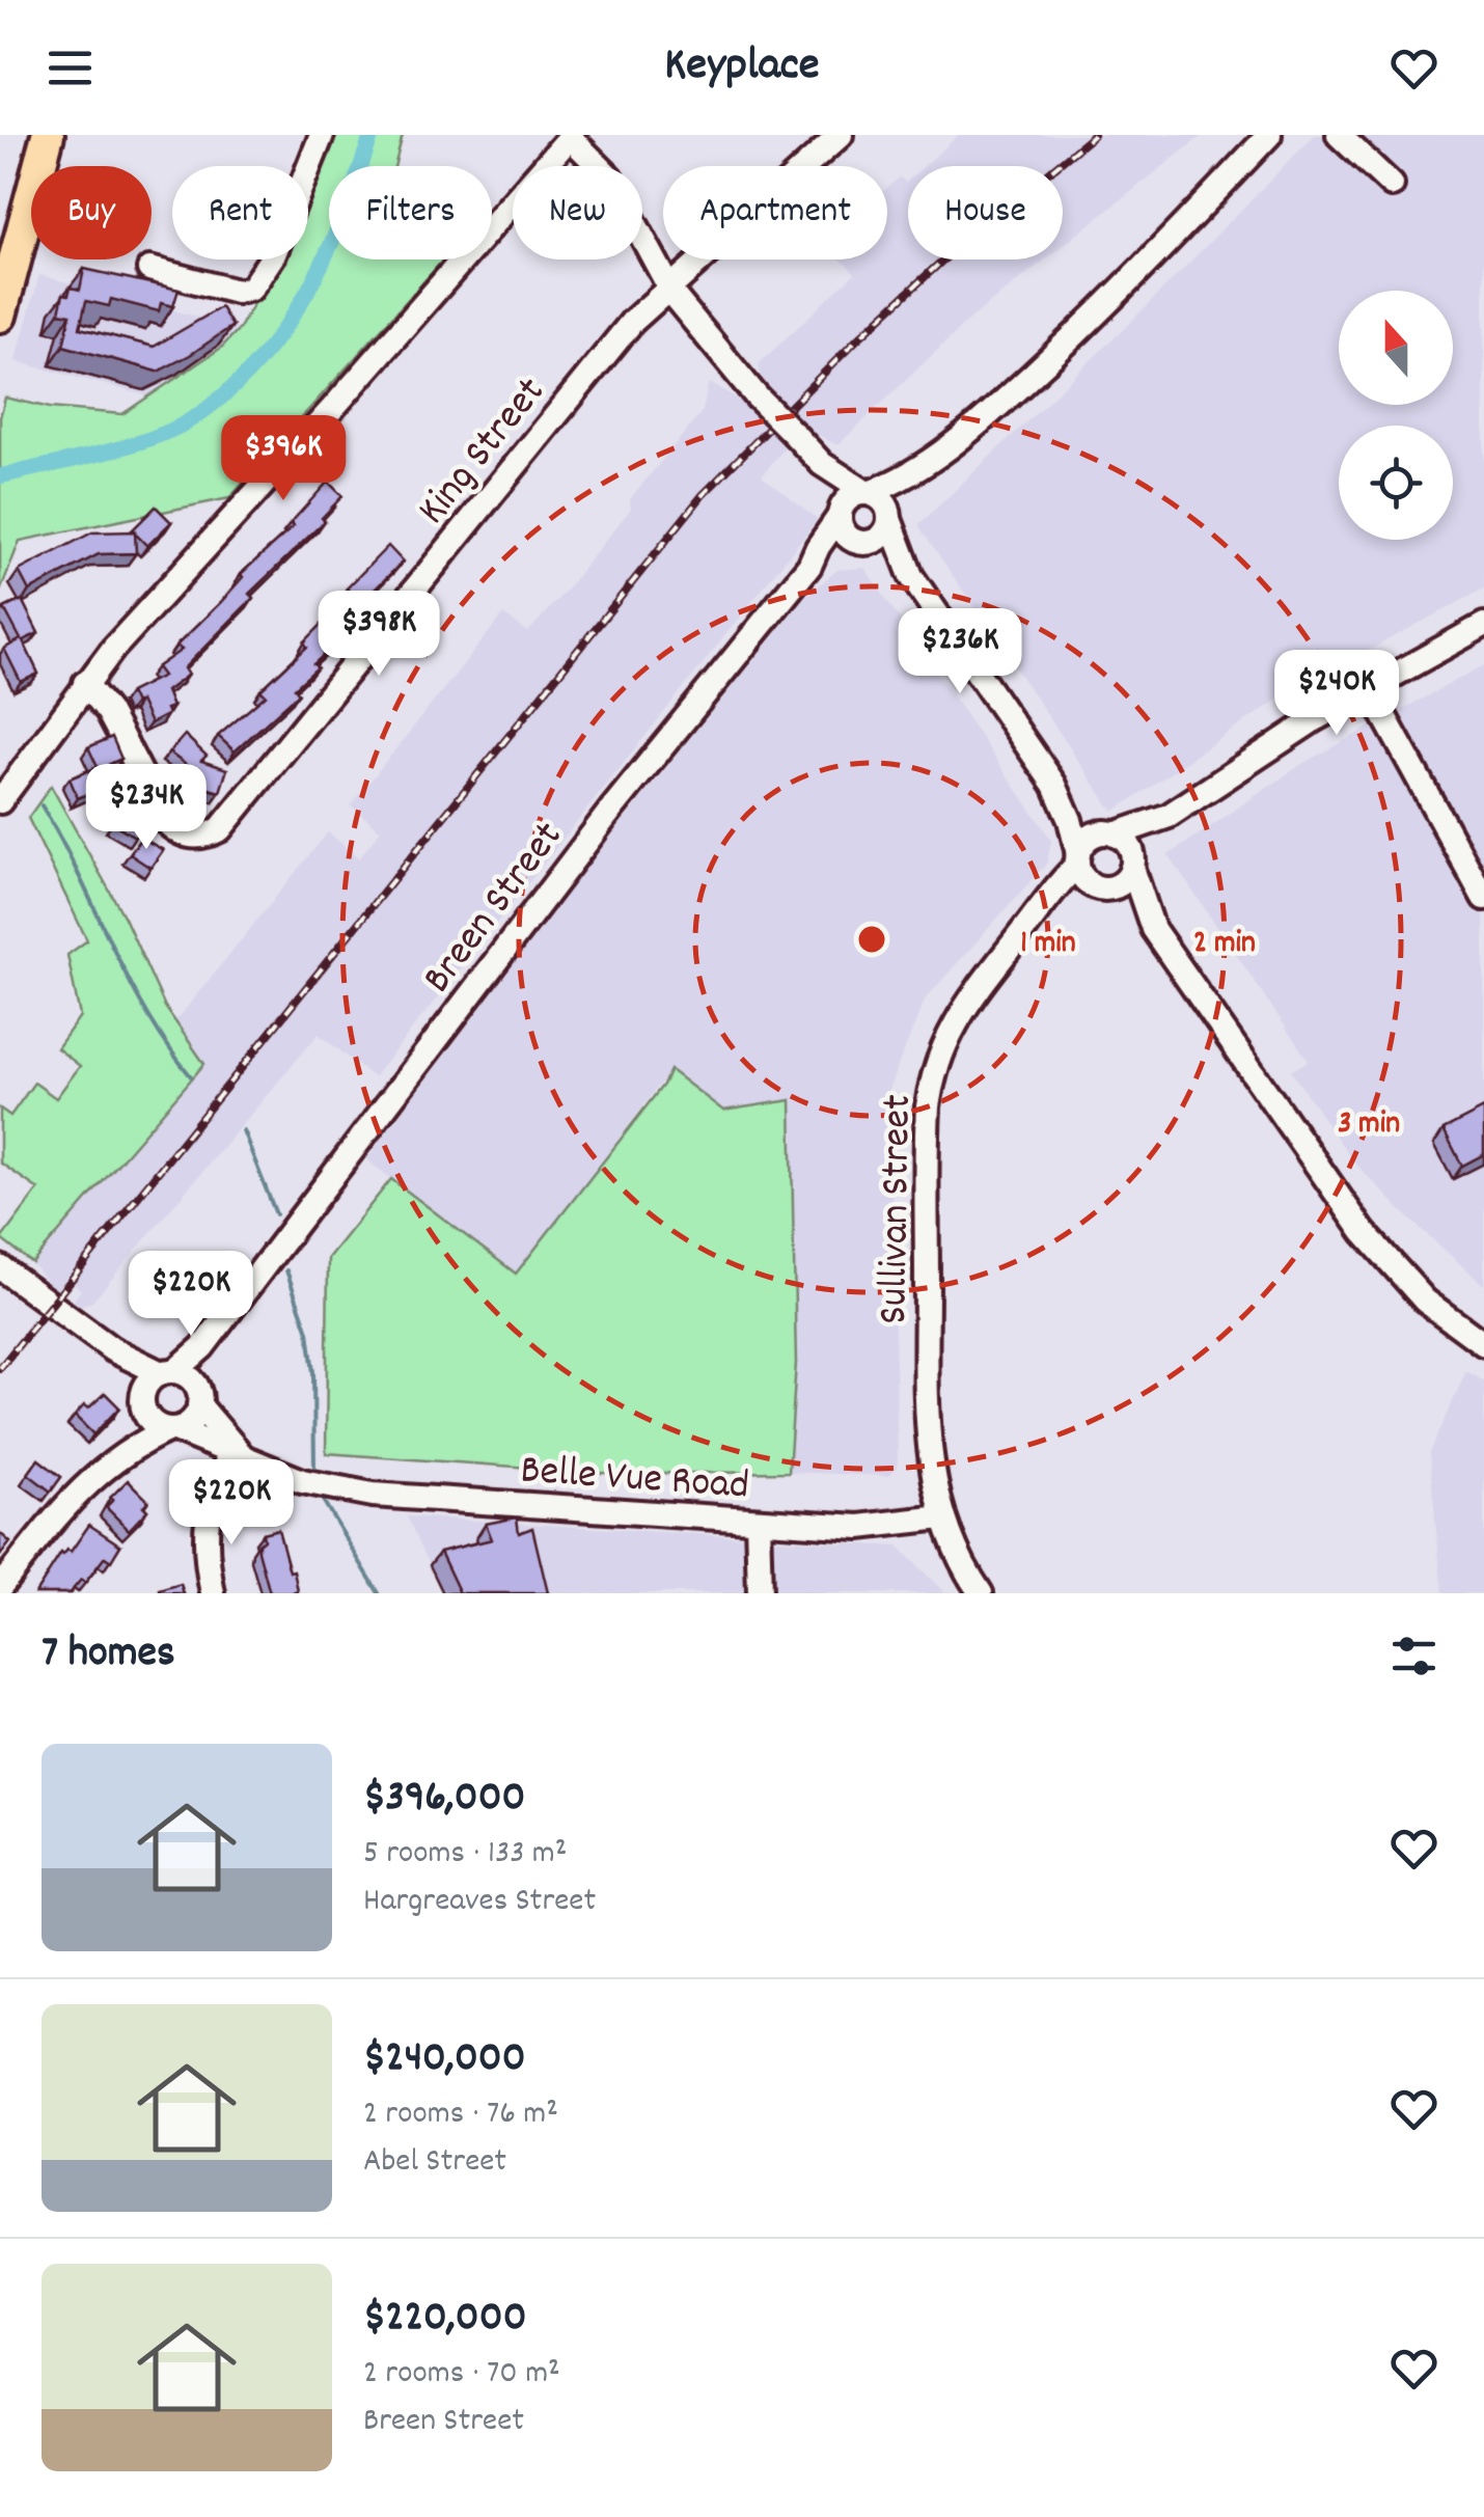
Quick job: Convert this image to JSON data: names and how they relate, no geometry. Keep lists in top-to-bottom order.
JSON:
{
  "streets": {
    "street": [
      "King Street",
      "Breen Street",
      "Sullivan Street",
      "Belle Vue Road"
    ]
  },
  "crossings": [
    ["Breen Street", "Belle Vue Road"],
    ["Sullivan Street", "Belle Vue Road"]
  ],
  "north": "top",
  "page": {
    "header": "Keyplace",
    "chip": [
      "Buy",
      "Rent",
      "Filters",
      "New",
      "Apartment",
      "House"
    ],
    "price": [
      "$396K",
      "$398K",
      "$236K",
      "$240K",
      "$234K",
      "$220K",
      "$220K"
    ],
    "heading": "7 homes",
    "list": [
      {
        "name": "$396,000",
        "note": "5 rooms · 133 m² · Hargreaves Street"
      },
      {
        "name": "$240,000",
        "note": "2 rooms · 76 m² · Abel Street"
      },
      {
        "name": "$220,000",
        "note": "2 rooms · 70 m² · Breen Street"
      }
    ]
  },
  "rings": ["1 min", "2 min", "3 min"]
}
